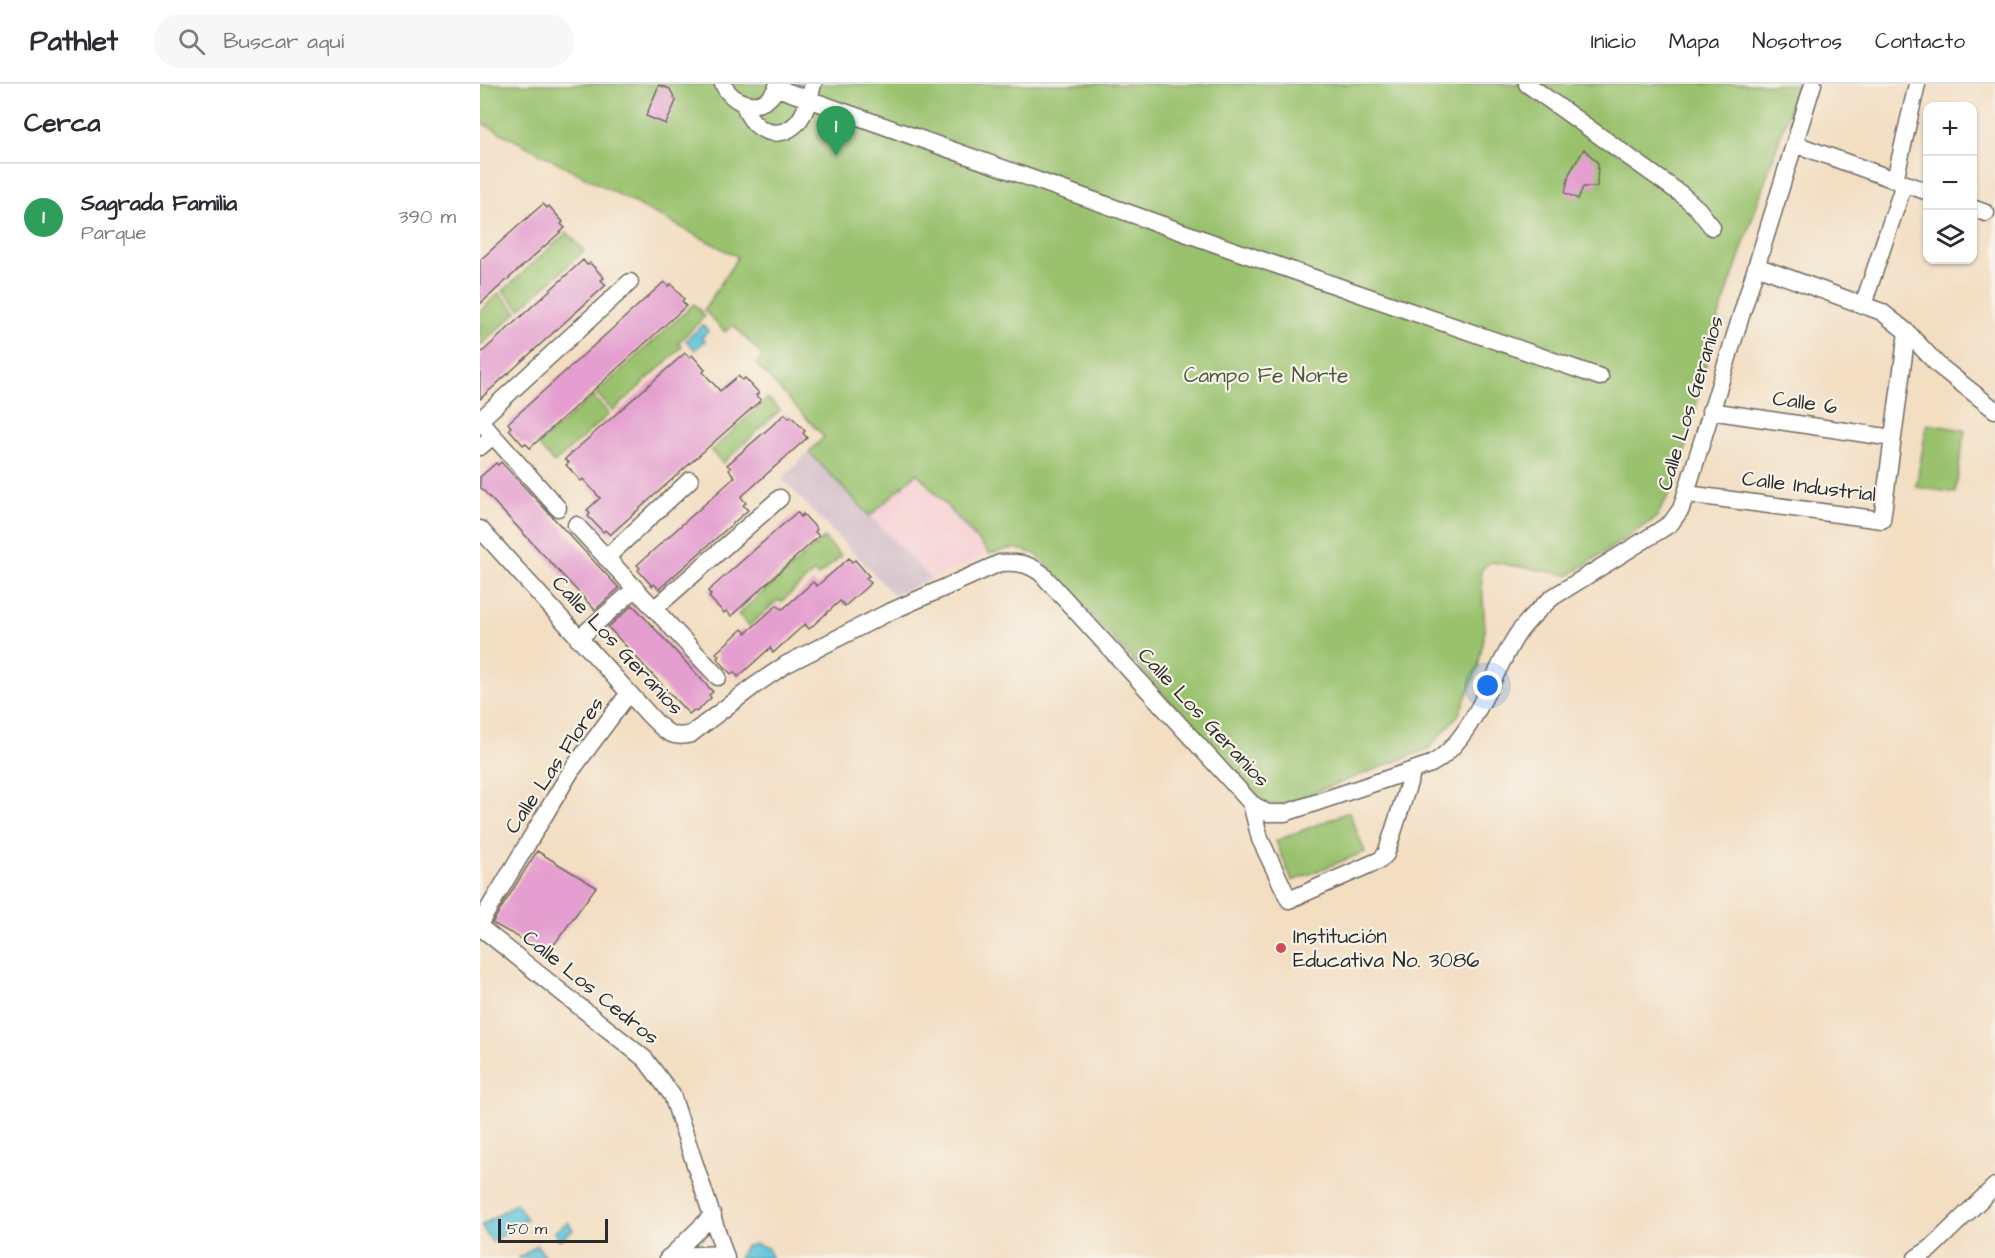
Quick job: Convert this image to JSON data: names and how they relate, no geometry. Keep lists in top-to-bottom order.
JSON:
{
  "streets": {
    "street": [
      "Calle 6",
      "Calle Los Geranios",
      "Calle Industrial",
      "Calle Las Flores",
      "Calle Los Cedros"
    ]
  },
  "crossings": [
    ["Calle 6", "Calle Los Geranios"],
    ["Calle 6", "Calle Industrial"],
    ["Calle Los Geranios", "Calle Industrial"],
    ["Calle Los Geranios", "Calle Las Flores"],
    ["Calle Las Flores", "Calle Los Cedros"]
  ],
  "parks": ["Campo Fe Norte"],
  "places": ["Institución Educativa No. 3086"],
  "scale_bar": "50 m",
  "page": {
    "header": "Pathlet",
    "search": "Buscar aquí",
    "nav": [
      "Inicio",
      "Mapa",
      "Nosotros",
      "Contacto"
    ],
    "heading": "Cerca",
    "map_buttons": ["+", "−"],
    "pins": "1",
    "list": [
      {
        "mark": "1",
        "name": "Sagrada Familia",
        "note": "Parque",
        "value": "390 m"
      }
    ],
    "scale": "50 m"
  }
}
